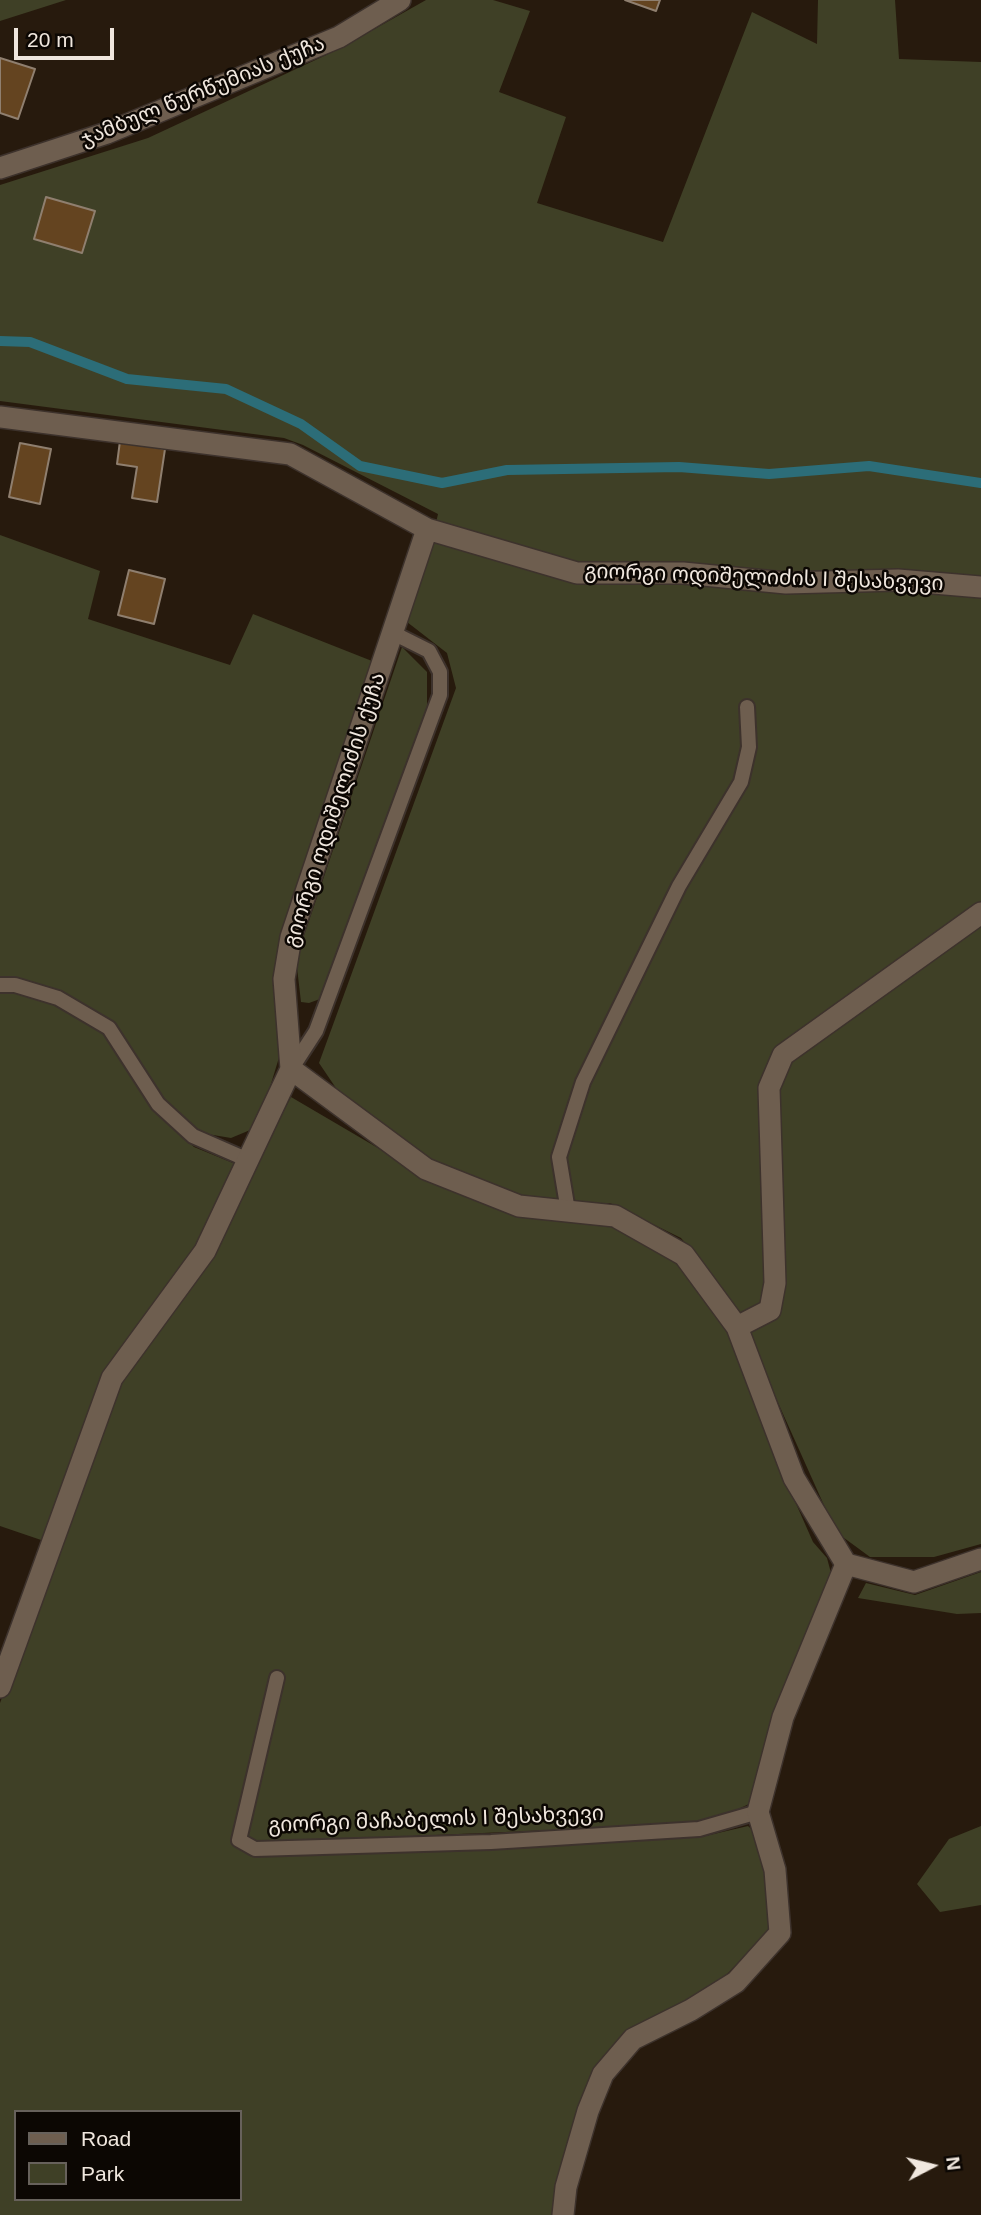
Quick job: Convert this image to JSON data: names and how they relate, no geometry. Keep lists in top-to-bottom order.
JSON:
{
  "streets": {
    "street": ["ჯამბულ წურწუმიას ქუჩა", "გიორგი ოდიშელიძის I შესახვევი", "გიორგი ოდიშელიძის ქუჩა"],
    "lane": ["გიორგი მაჩაბელის I შესახვევი"]
  },
  "crossings": [
    ["გიორგი ოდიშელიძის I შესახვევი", "გიორგი ოდიშელიძის ქუჩა"]
  ],
  "legend": ["Road", "Park"],
  "scale_bar": "20 m",
  "north": "right"
}
